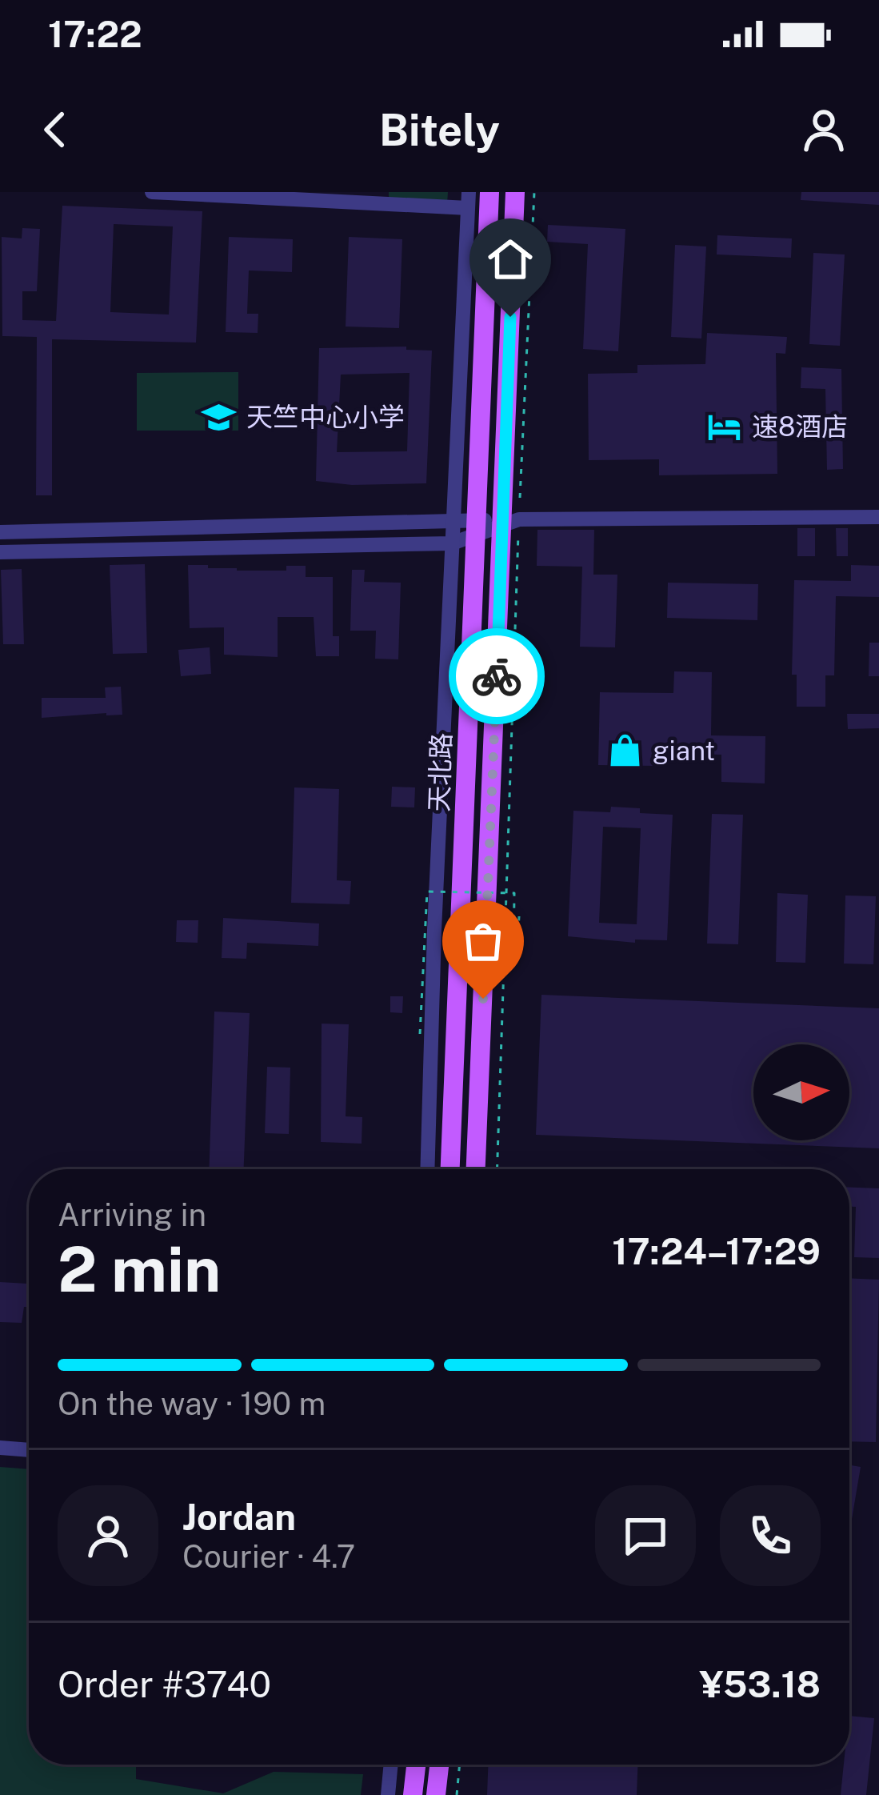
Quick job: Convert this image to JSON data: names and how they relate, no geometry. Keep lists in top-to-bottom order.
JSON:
{
  "streets": {
    "main road": ["天北路"]
  },
  "places": {
    "school or university": ["天竺中心小学"],
    "hotel": ["速8酒店"],
    "shop": ["giant"]
  },
  "north": "right",
  "page": {
    "status": "17:22",
    "header": "Bitely",
    "heading": ["2 min", "Arriving in", "17:24–17:29"],
    "panel": [
      "Jordan",
      "Courier · 4.7",
      "Order #3740",
      "¥53.18"
    ],
    "bar": "On the way · 190 m"
  }
}
